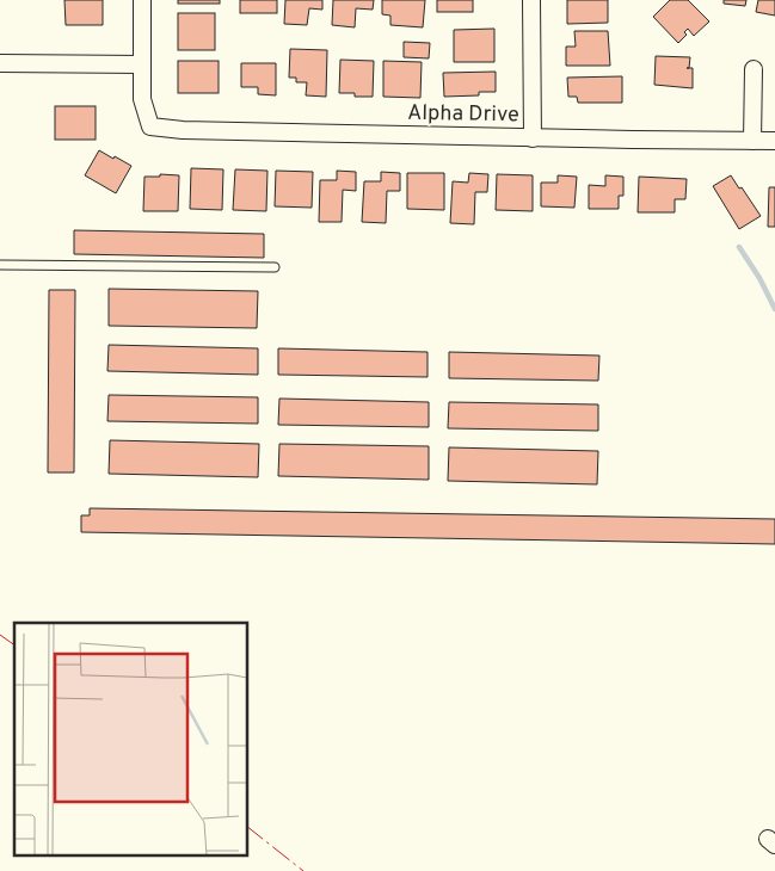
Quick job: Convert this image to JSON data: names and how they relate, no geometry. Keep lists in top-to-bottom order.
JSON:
{
  "streets": {
    "street": ["Alpha Drive"]
  }
}
